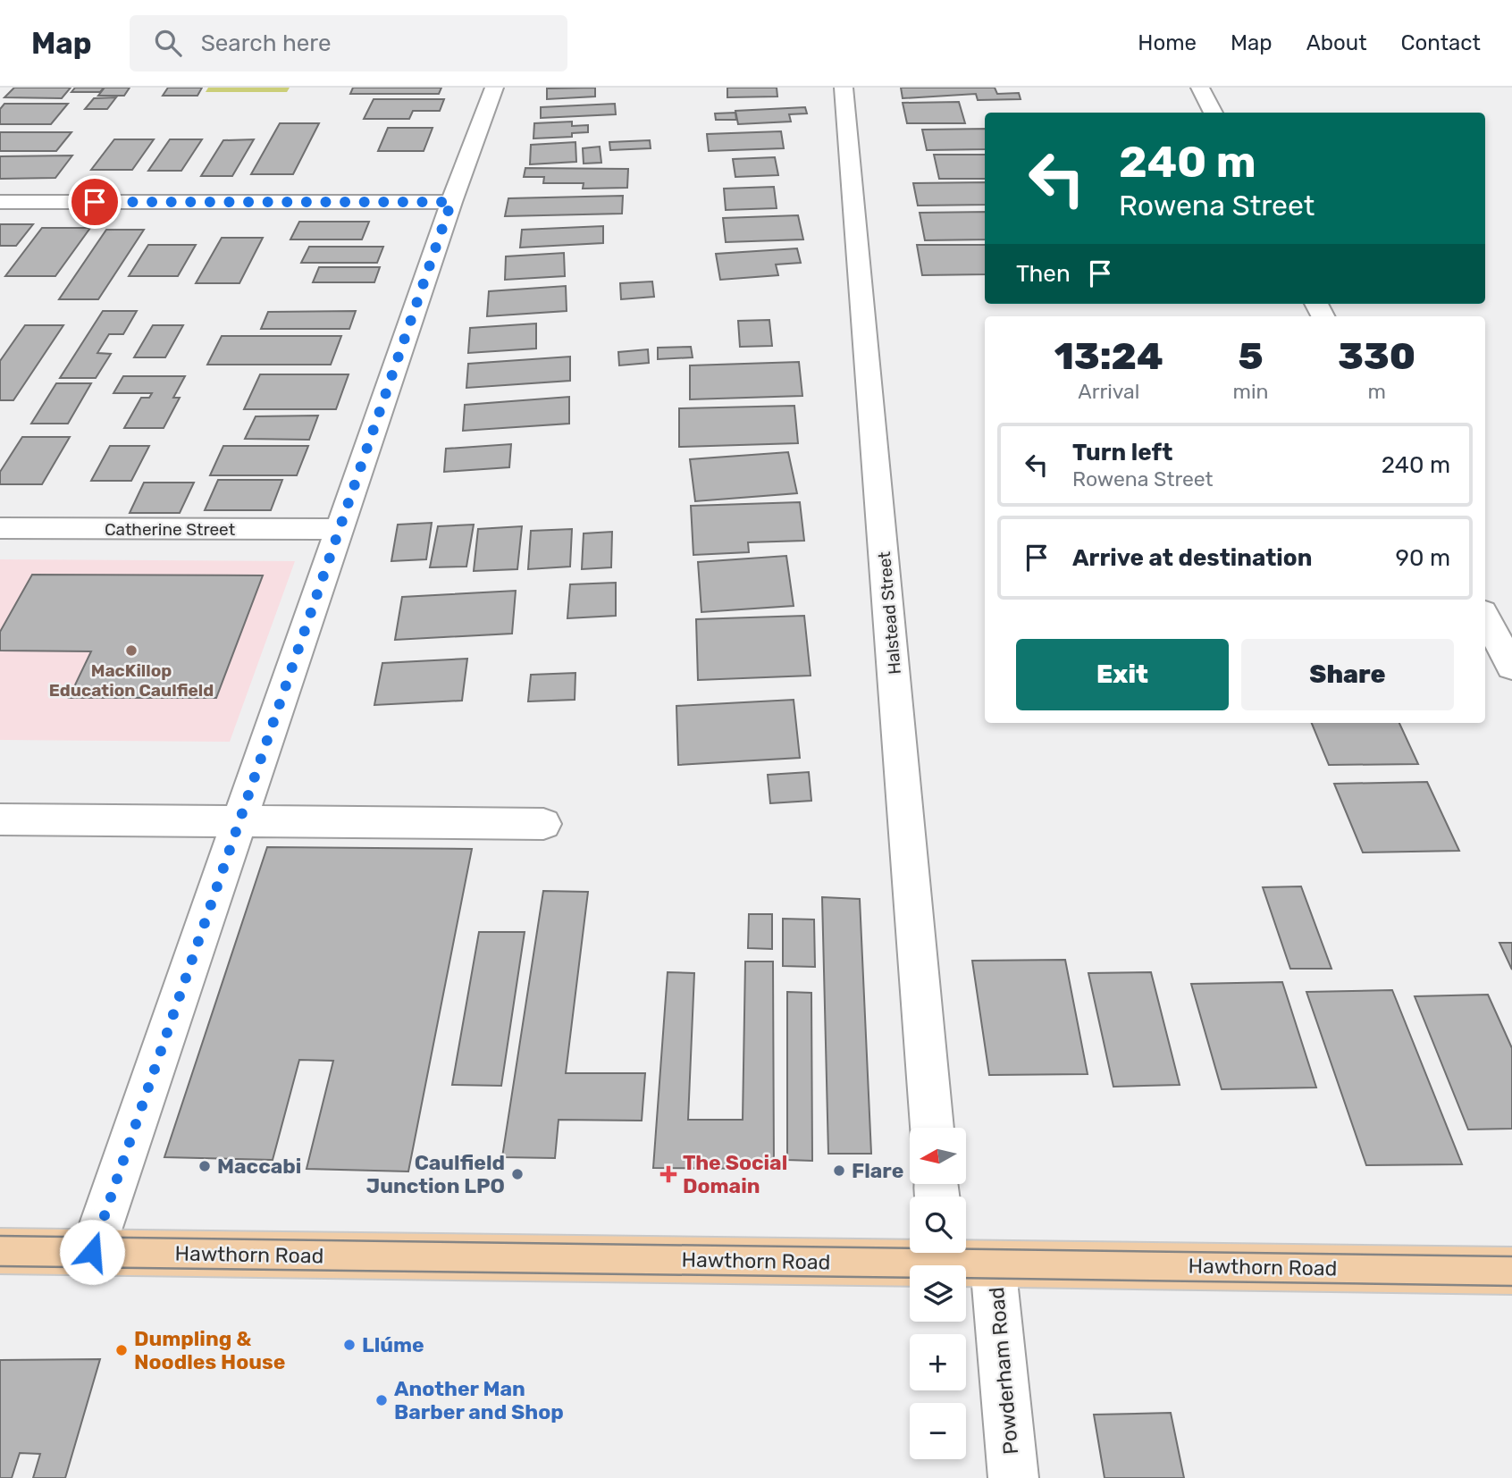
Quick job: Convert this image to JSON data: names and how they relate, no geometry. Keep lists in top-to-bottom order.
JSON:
{
  "streets": {
    "main road": ["Hawthorn Road"],
    "street": ["Catherine Street", "Halstead Street", "Powderham Road"]
  },
  "crossings": [
    ["Hawthorn Road", "Powderham Road"]
  ],
  "places": {
    "other": [
      "MacKillop Education Caulfield",
      "Maccabi",
      "Flare",
      "Caulfield Junction LPO",
      "Llúme",
      "Dumpling & Noodles House",
      "Another Man Barber and Shop"
    ],
    "health": ["The Social Domain"]
  },
  "north": "left",
  "page": {
    "header": "Map",
    "search": "Search here",
    "nav": [
      "Home",
      "Map",
      "About",
      "Contact"
    ],
    "turn": ["240 m", "Rowena Street"],
    "then": "Then",
    "eta": [
      "13:24",
      "Arrival",
      "5",
      "min",
      "330",
      "m"
    ],
    "list": [
      {
        "name": "Turn left",
        "note": "Rowena Street",
        "value": "240 m"
      },
      {
        "name": "Arrive at destination",
        "value": "90 m"
      }
    ],
    "buttons": ["Exit", "Share"],
    "map_buttons": ["+", "−"]
  }
}
